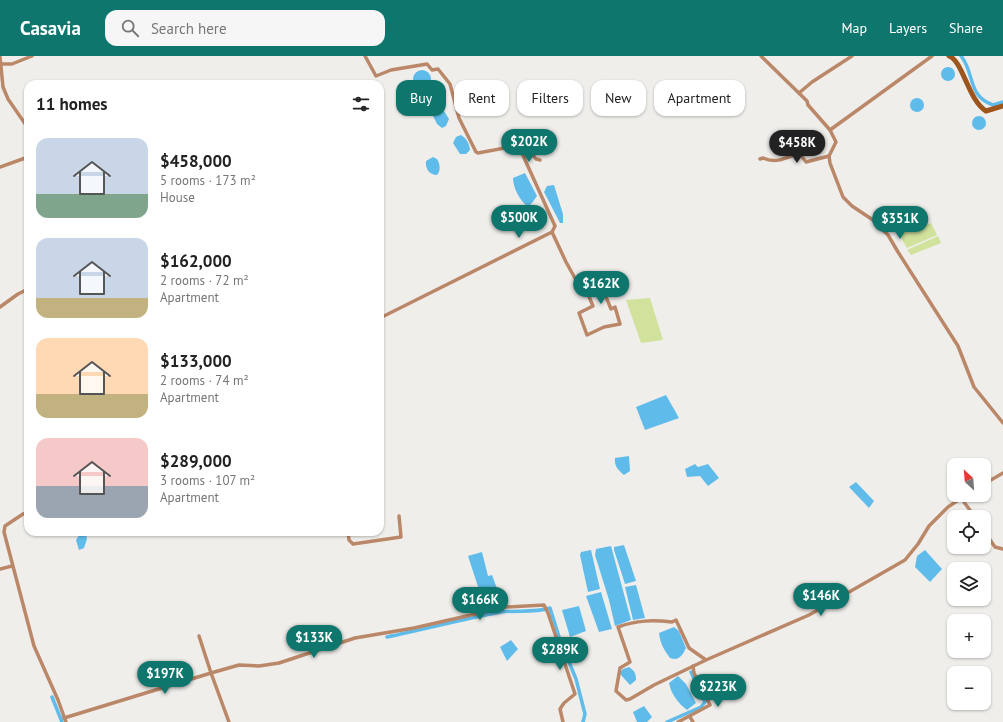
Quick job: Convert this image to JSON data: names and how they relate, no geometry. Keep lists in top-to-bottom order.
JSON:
{
  "north": "top left",
  "page": {
    "header": "Casavia",
    "search": "Search here",
    "nav": ["Map", "Layers", "Share"],
    "chip": [
      "Buy",
      "Rent",
      "Filters",
      "New",
      "Apartment"
    ],
    "heading": "11 homes",
    "list": [
      {
        "name": "$458,000",
        "note": "5 rooms · 173 m² · House"
      },
      {
        "name": "$162,000",
        "note": "2 rooms · 72 m² · Apartment"
      },
      {
        "name": "$133,000",
        "note": "2 rooms · 74 m² · Apartment"
      },
      {
        "name": "$289,000",
        "note": "3 rooms · 107 m² · Apartment"
      }
    ],
    "price": [
      "$202K",
      "$458K",
      "$500K",
      "$351K",
      "$162K",
      "$146K",
      "$166K",
      "$133K",
      "$289K",
      "$197K",
      "$223K"
    ],
    "map_buttons": ["+", "−"]
  }
}
